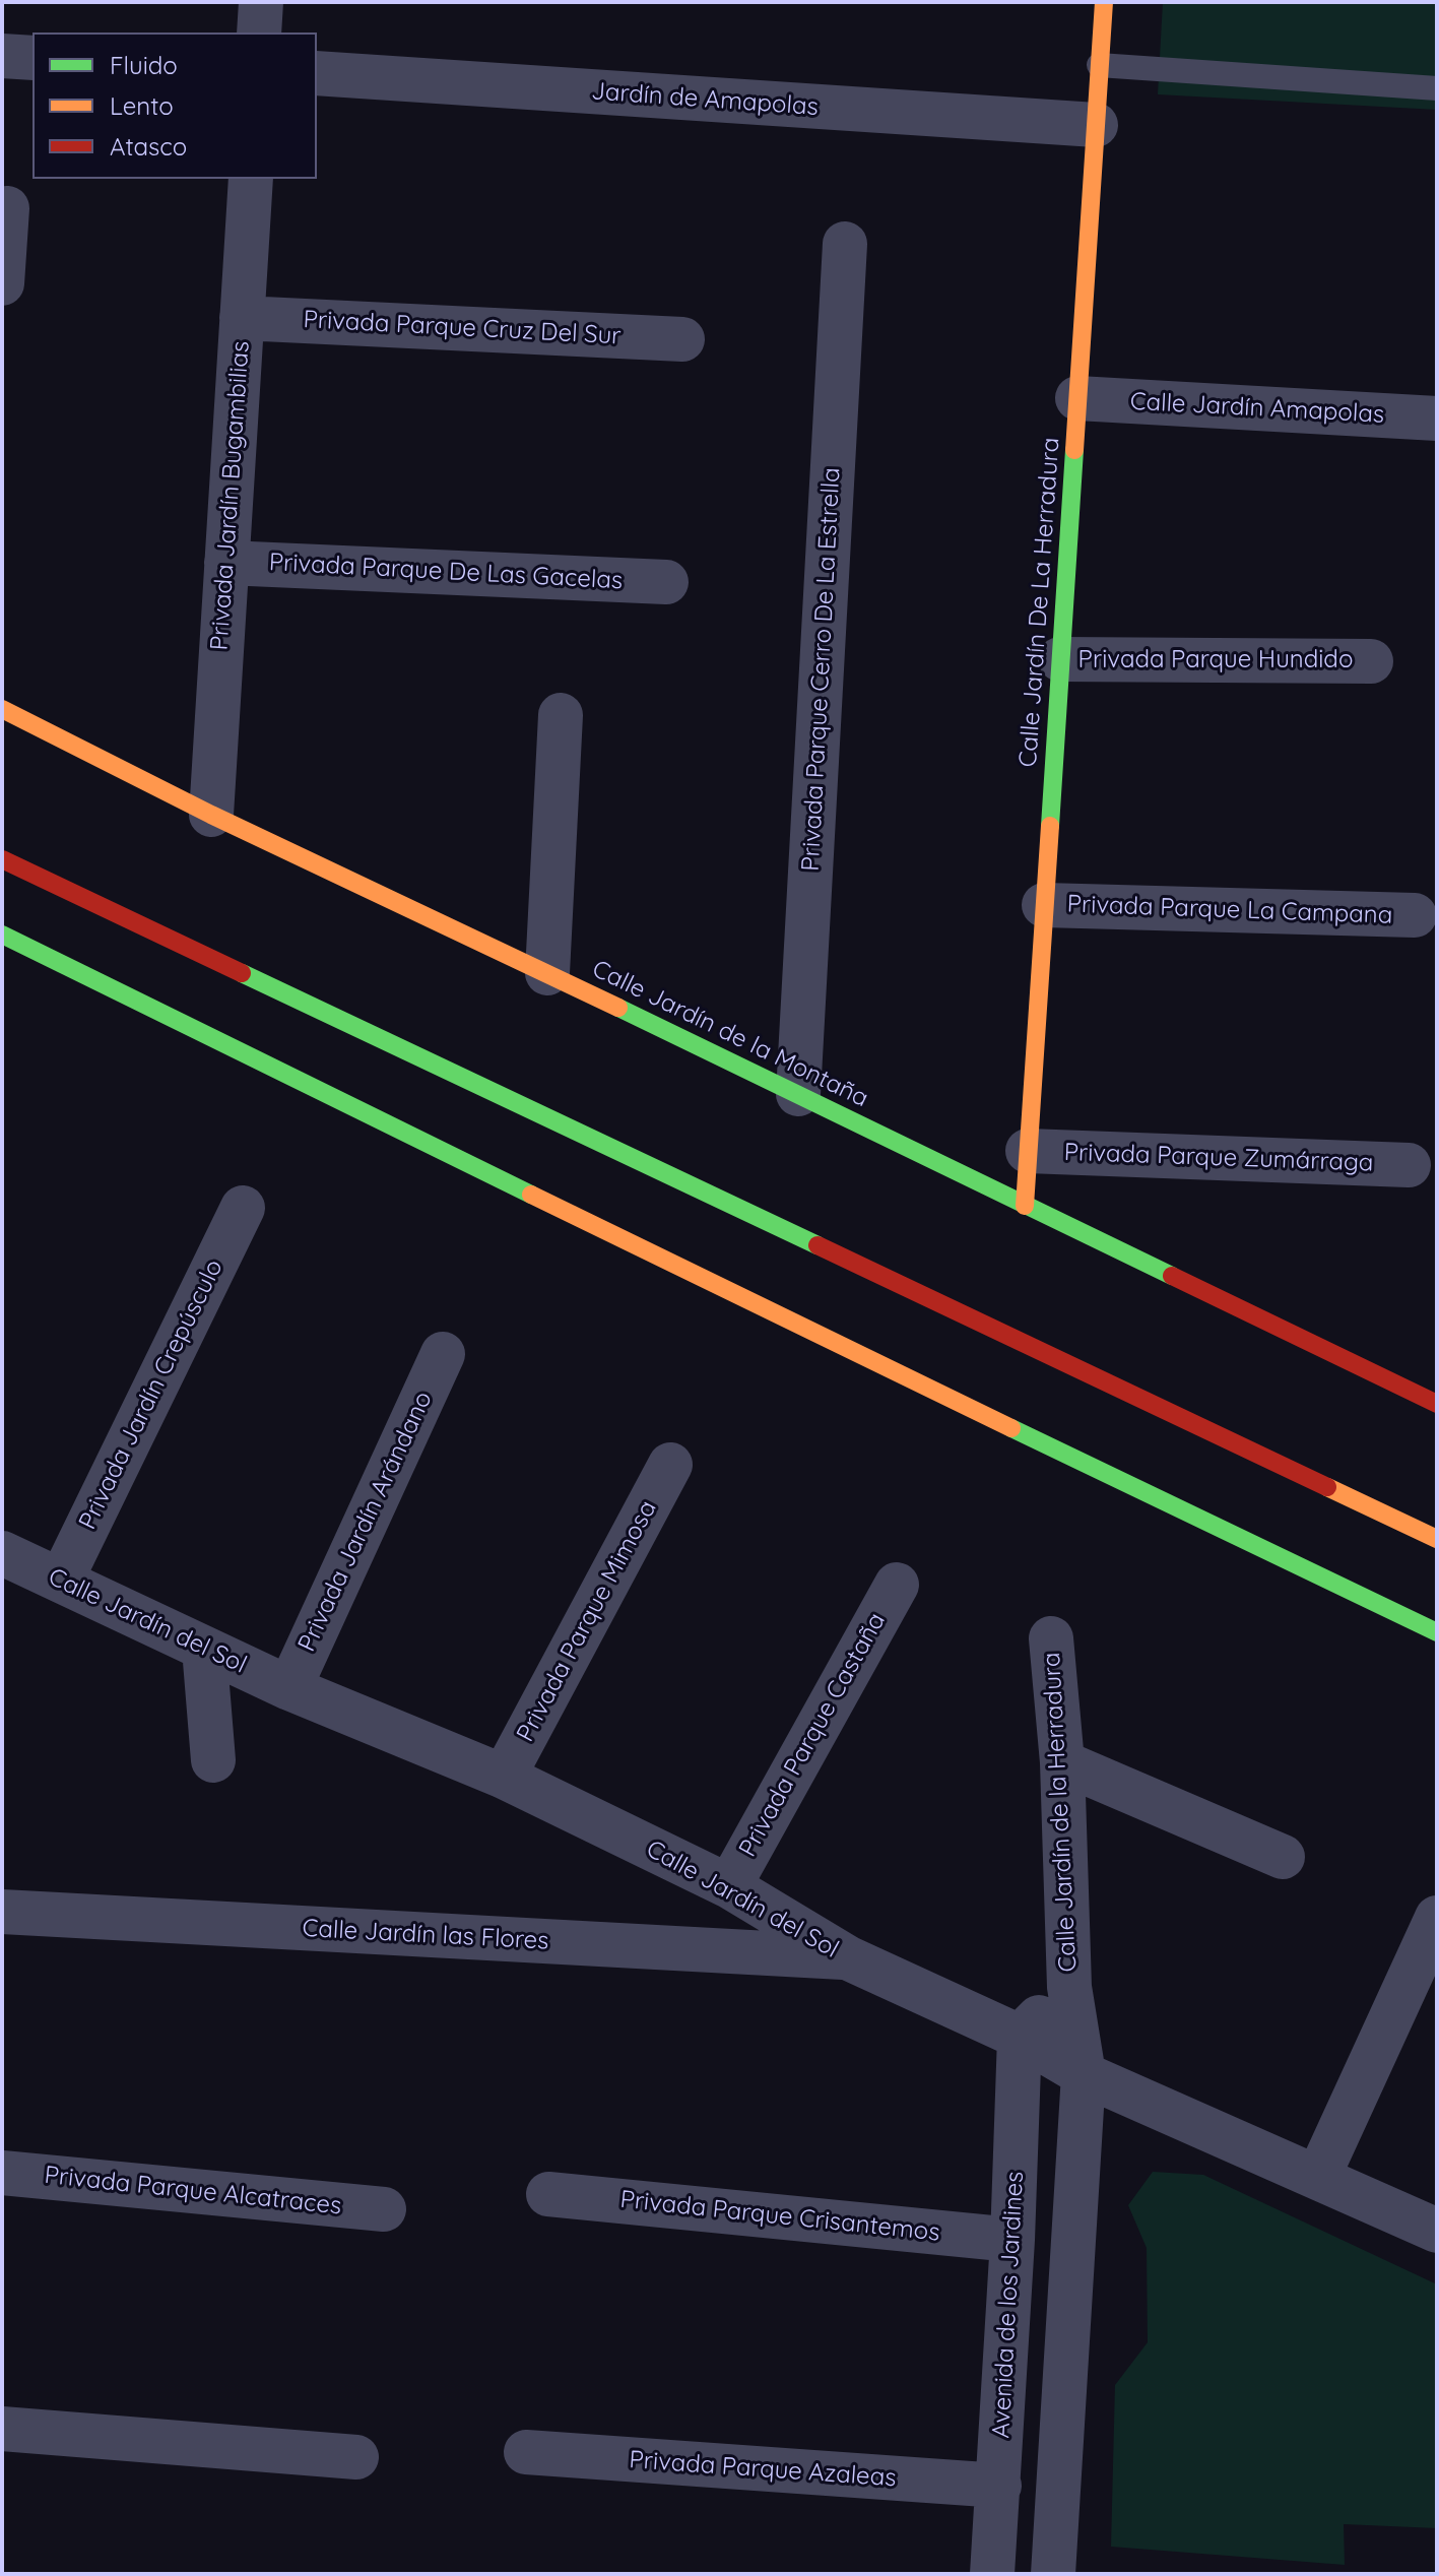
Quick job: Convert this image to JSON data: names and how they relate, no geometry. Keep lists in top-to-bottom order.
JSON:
{
  "streets": {
    "main road": ["Calle Jardín De La Herradura", "Calle Jardín de la Montaña"],
    "street": [
      "Jardín de Amapolas",
      "Privada Parque Cruz Del Sur",
      "Calle Jardín Amapolas",
      "Privada Jardín Bugambilias",
      "Privada Parque De Las Gacelas",
      "Privada Parque Hundido",
      "Privada Parque Cerro De La Estrella",
      "Privada Parque La Campana",
      "Privada Parque Zumárraga",
      "Privada Jardín Crepúsculo",
      "Privada Jardín Arándano",
      "Calle Jardín del Sol",
      "Privada Parque Mimosa",
      "Privada Parque Castaña",
      "Calle Jardín de la Herradura",
      "Calle Jardín las Flores",
      "Privada Parque Alcatraces",
      "Privada Parque Crisantemos",
      "Avenida de los Jardines",
      "Privada Parque Azaleas"
    ]
  },
  "crossings": [
    ["Jardín de Amapolas", "Calle Jardín De La Herradura"],
    ["Privada Parque Cruz Del Sur", "Privada Jardín Bugambilias"],
    ["Calle Jardín Amapolas", "Calle Jardín De La Herradura"],
    ["Privada Jardín Bugambilias", "Privada Parque De Las Gacelas"],
    ["Privada Jardín Bugambilias", "Calle Jardín de la Montaña"],
    ["Calle Jardín De La Herradura", "Privada Parque Hundido"],
    ["Calle Jardín De La Herradura", "Privada Parque La Campana"],
    ["Calle Jardín De La Herradura", "Calle Jardín de la Montaña"],
    ["Calle Jardín De La Herradura", "Privada Parque Zumárraga"],
    ["Privada Parque Cerro De La Estrella", "Calle Jardín de la Montaña"],
    ["Privada Jardín Crepúsculo", "Calle Jardín del Sol"],
    ["Privada Jardín Arándano", "Calle Jardín del Sol"],
    ["Calle Jardín del Sol", "Privada Parque Mimosa"],
    ["Calle Jardín del Sol", "Privada Parque Castaña"],
    ["Calle Jardín del Sol", "Calle Jardín de la Herradura"],
    ["Calle Jardín del Sol", "Calle Jardín las Flores"],
    ["Calle Jardín del Sol", "Avenida de los Jardines"],
    ["Calle Jardín de la Herradura", "Avenida de los Jardines"],
    ["Privada Parque Crisantemos", "Avenida de los Jardines"],
    ["Avenida de los Jardines", "Privada Parque Azaleas"]
  ],
  "legend": ["Fluido", "Lento", "Atasco"]
}
